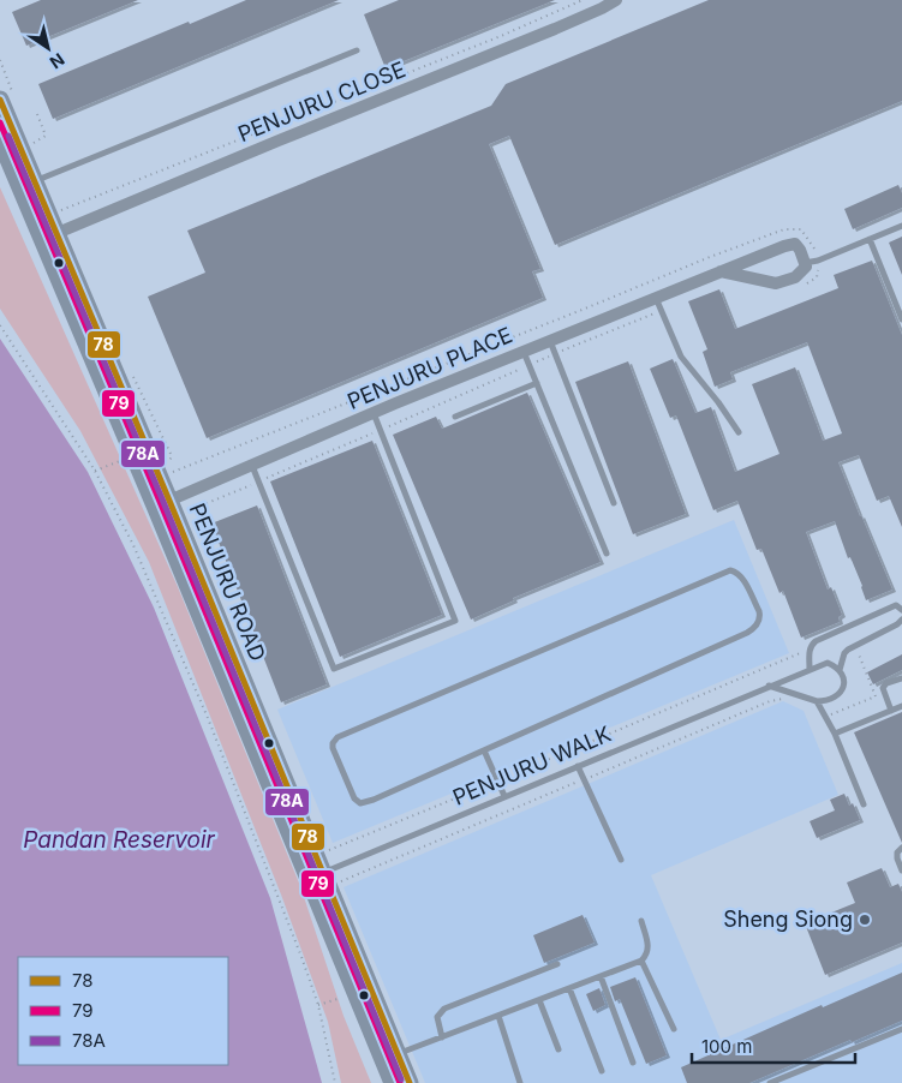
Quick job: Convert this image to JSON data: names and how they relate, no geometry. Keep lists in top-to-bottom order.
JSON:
{
  "streets": {
    "main road": ["PENJURU ROAD"],
    "street": ["PENJURU CLOSE", "PENJURU PLACE"],
    "lane": ["PENJURU WALK"]
  },
  "crossings": [
    ["PENJURU CLOSE", "PENJURU ROAD"],
    ["PENJURU PLACE", "PENJURU ROAD"],
    ["PENJURU ROAD", "PENJURU WALK"]
  ],
  "water": ["Pandan Reservoir"],
  "places": ["Sheng Siong"],
  "lines": ["transit line 78", "transit line 79", "transit line 78A"],
  "legend": ["78", "79", "78A"],
  "scale_bar": "100 m",
  "north": "bottom right"
}
